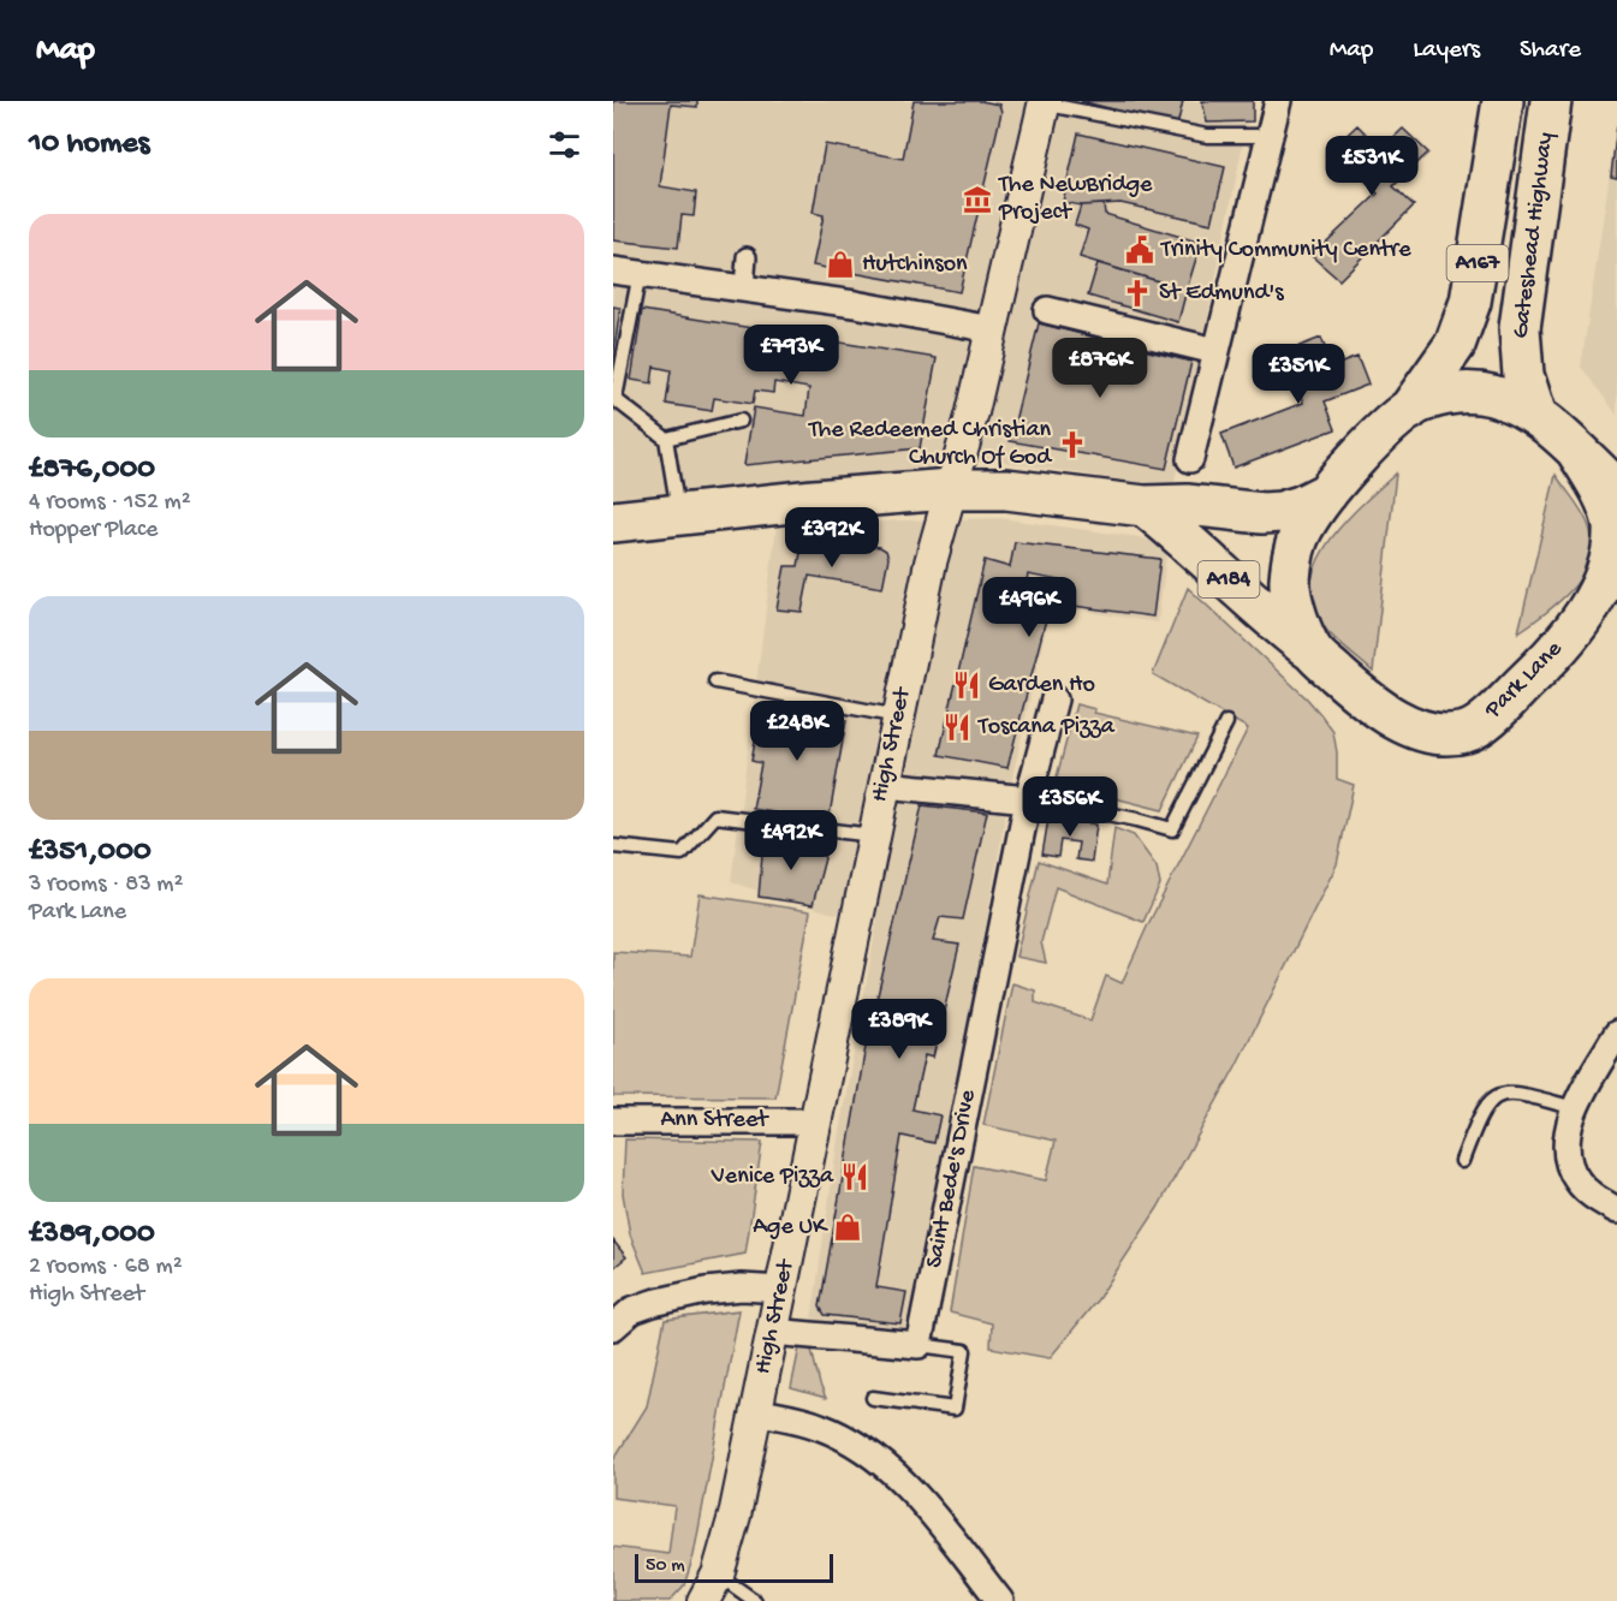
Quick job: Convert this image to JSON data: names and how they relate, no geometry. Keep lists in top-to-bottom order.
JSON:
{
  "streets": {
    "highway": [
      "Gateshead Highway",
      "A167",
      "A184",
      "Park Lane"
    ],
    "street": ["High Street", "Ann Street", "Saint Bede's Drive"]
  },
  "crossings": [
    ["Gateshead Highway", "Park Lane"],
    ["Park Lane", "High Street"],
    ["High Street", "Ann Street"]
  ],
  "places": {
    "museum": ["The NewBridge Project"],
    "public building": ["Trinity Community Centre"],
    "shop": ["Hutchinson", "Age UK"],
    "church": ["St Edmund's", "The Redeemed Christian Church Of God"],
    "restaurant": ["Garden Ho", "Toscana Pizza", "Venice Pizza"]
  },
  "scale_bar": "50 m",
  "page": {
    "header": "Map",
    "nav": ["Map", "Layers", "Share"],
    "heading": "10 homes",
    "price": [
      "£531K",
      "£793K",
      "£876K",
      "£351K",
      "£392K",
      "£496K",
      "£248K",
      "£356K",
      "£492K",
      "£389K"
    ],
    "list": [
      {
        "name": "£876,000",
        "note": "4 rooms · 152 m² · Hopper Place"
      },
      {
        "name": "£351,000",
        "note": "3 rooms · 83 m² · Park Lane"
      },
      {
        "name": "£389,000",
        "note": "2 rooms · 68 m² · High Street"
      }
    ],
    "scale": "50 m"
  }
}
